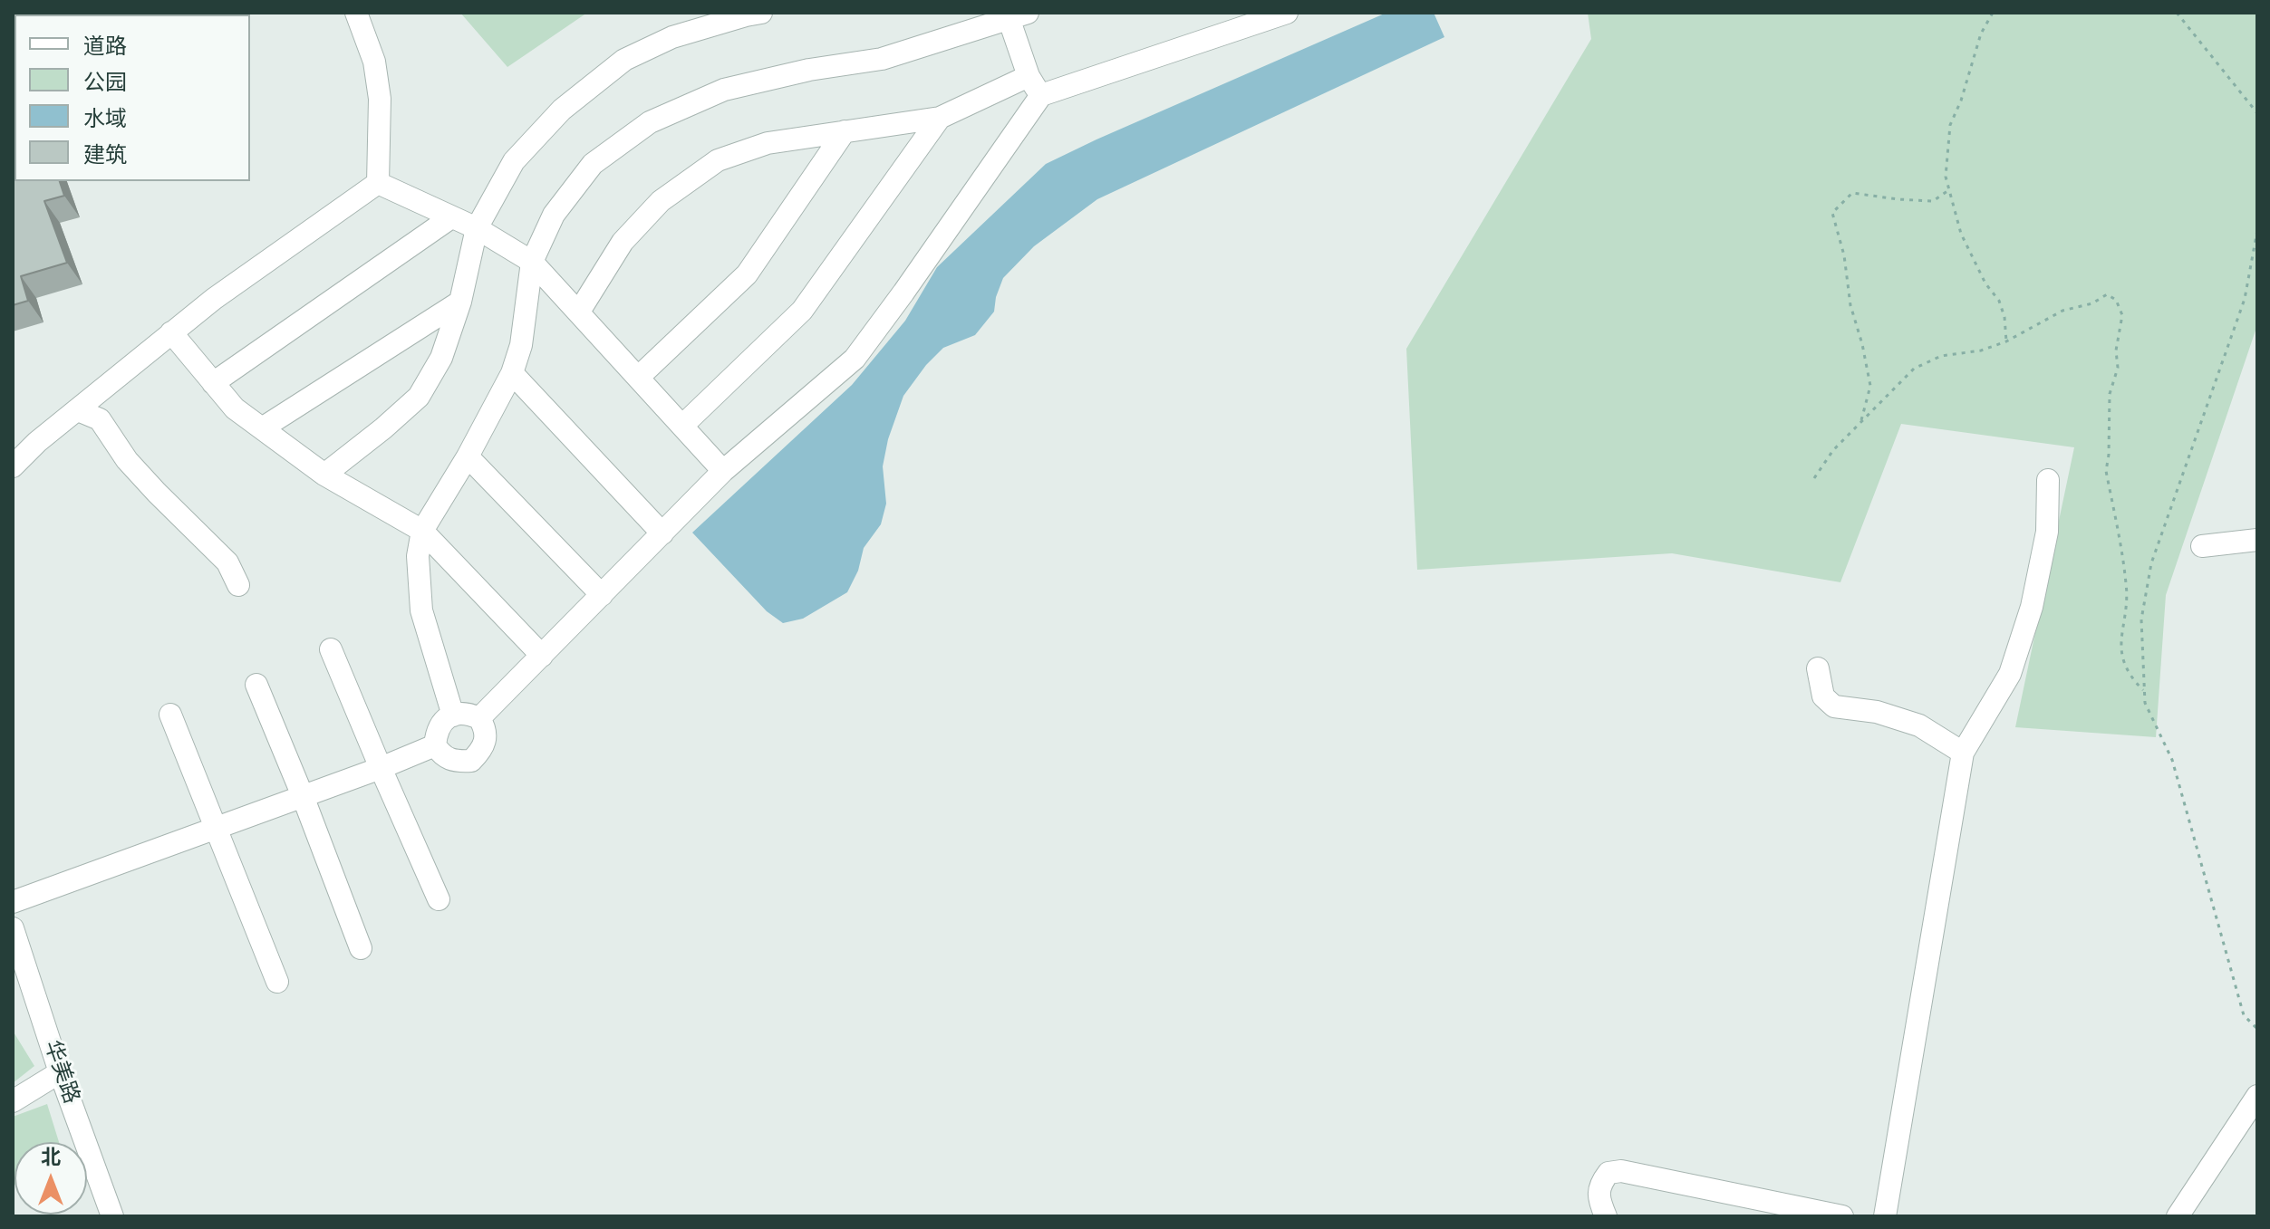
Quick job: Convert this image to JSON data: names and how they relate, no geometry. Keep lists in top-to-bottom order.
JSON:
{
  "streets": {
    "street": ["华美路"]
  },
  "legend": [
    "道路",
    "公园",
    "水域",
    "建筑"
  ],
  "north": "top"
}
